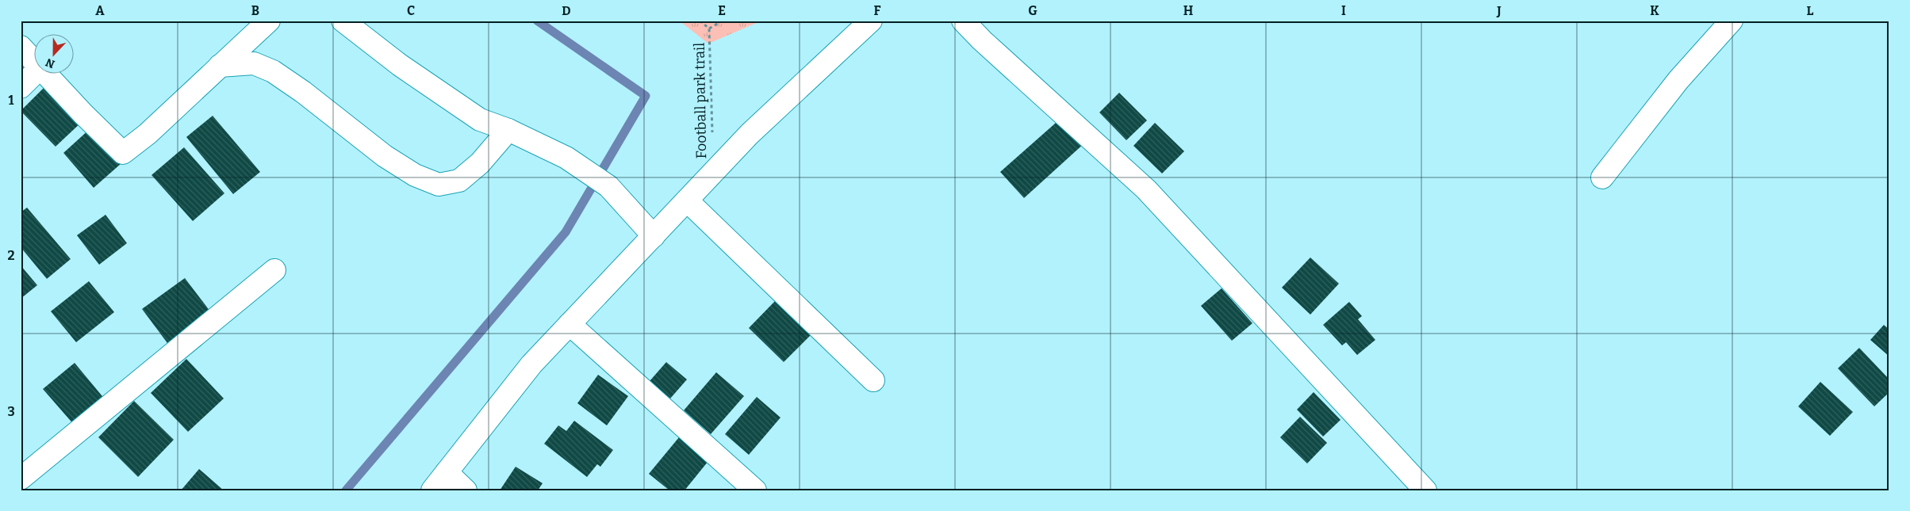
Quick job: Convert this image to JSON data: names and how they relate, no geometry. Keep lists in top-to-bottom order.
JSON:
{
  "streets": {
    "path": ["Football park trail"]
  },
  "north": "bottom",
  "grid": {
    "columns": [
      "A",
      "B",
      "C",
      "D",
      "E",
      "F",
      "G",
      "H",
      "I",
      "J",
      "K",
      "L"
    ],
    "rows": ["1", "2", "3"]
  }
}
